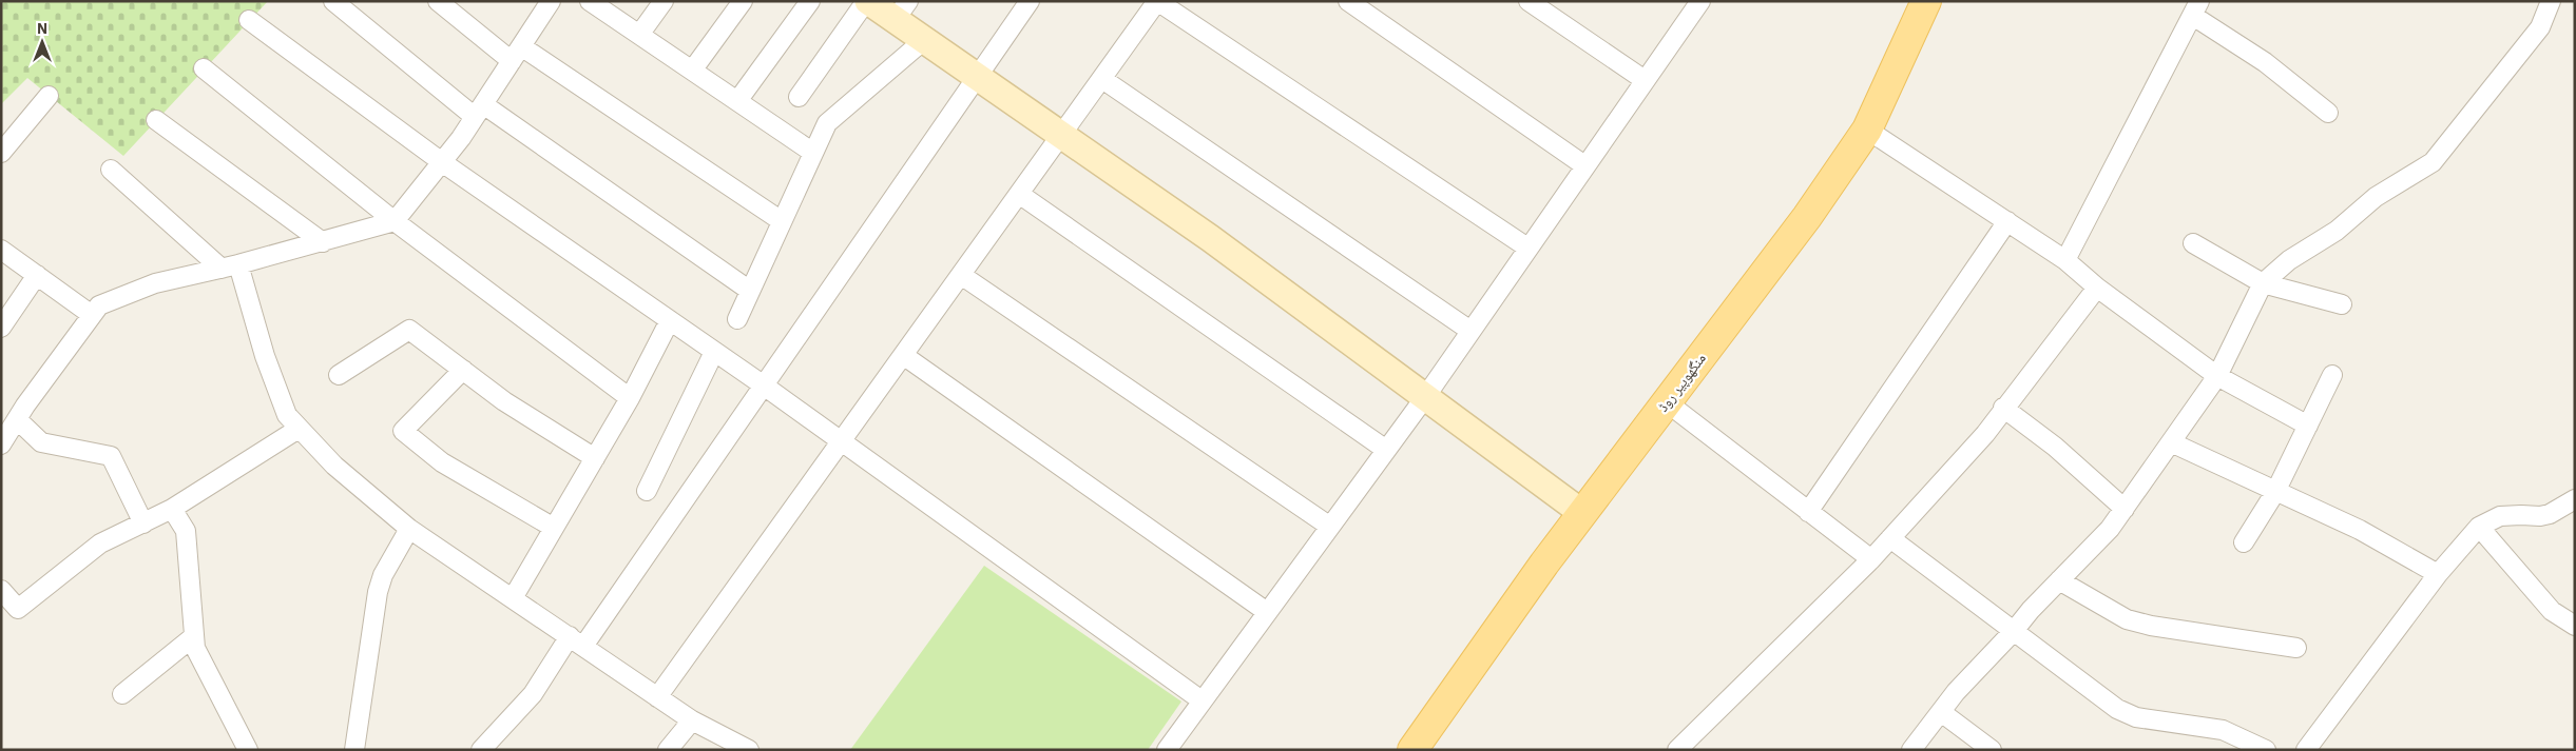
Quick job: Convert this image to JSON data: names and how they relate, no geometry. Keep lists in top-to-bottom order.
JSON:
{
  "streets": {
    "main road": ["منگھوپیر روڈ"]
  },
  "north": "top"
}
